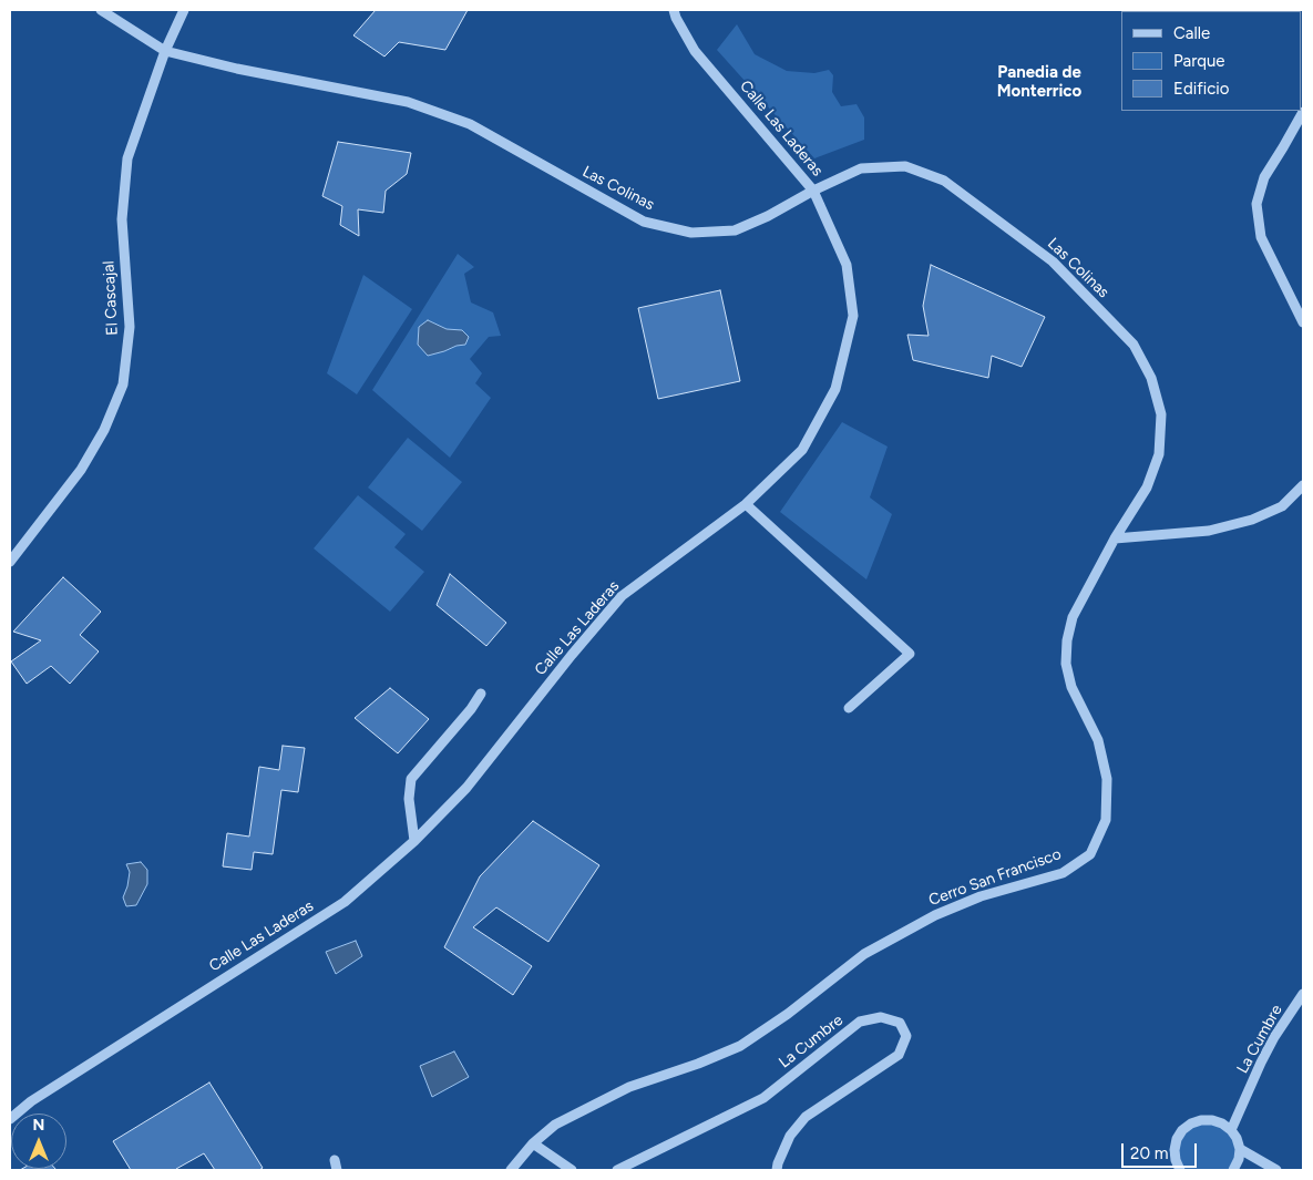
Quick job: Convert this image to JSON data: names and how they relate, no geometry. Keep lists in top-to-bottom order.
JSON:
{
  "streets": {
    "street": [
      "Calle Las Laderas",
      "Las Colinas",
      "El Cascajal",
      "Cerro San Francisco",
      "La Cumbre"
    ]
  },
  "crossings": [
    ["Calle Las Laderas", "Las Colinas"],
    ["Las Colinas", "El Cascajal"],
    ["Las Colinas", "Cerro San Francisco"]
  ],
  "districts": ["Panedia de Monterrico"],
  "legend": ["Calle", "Parque", "Edificio"],
  "scale_bar": "20 m",
  "north": "top"
}
